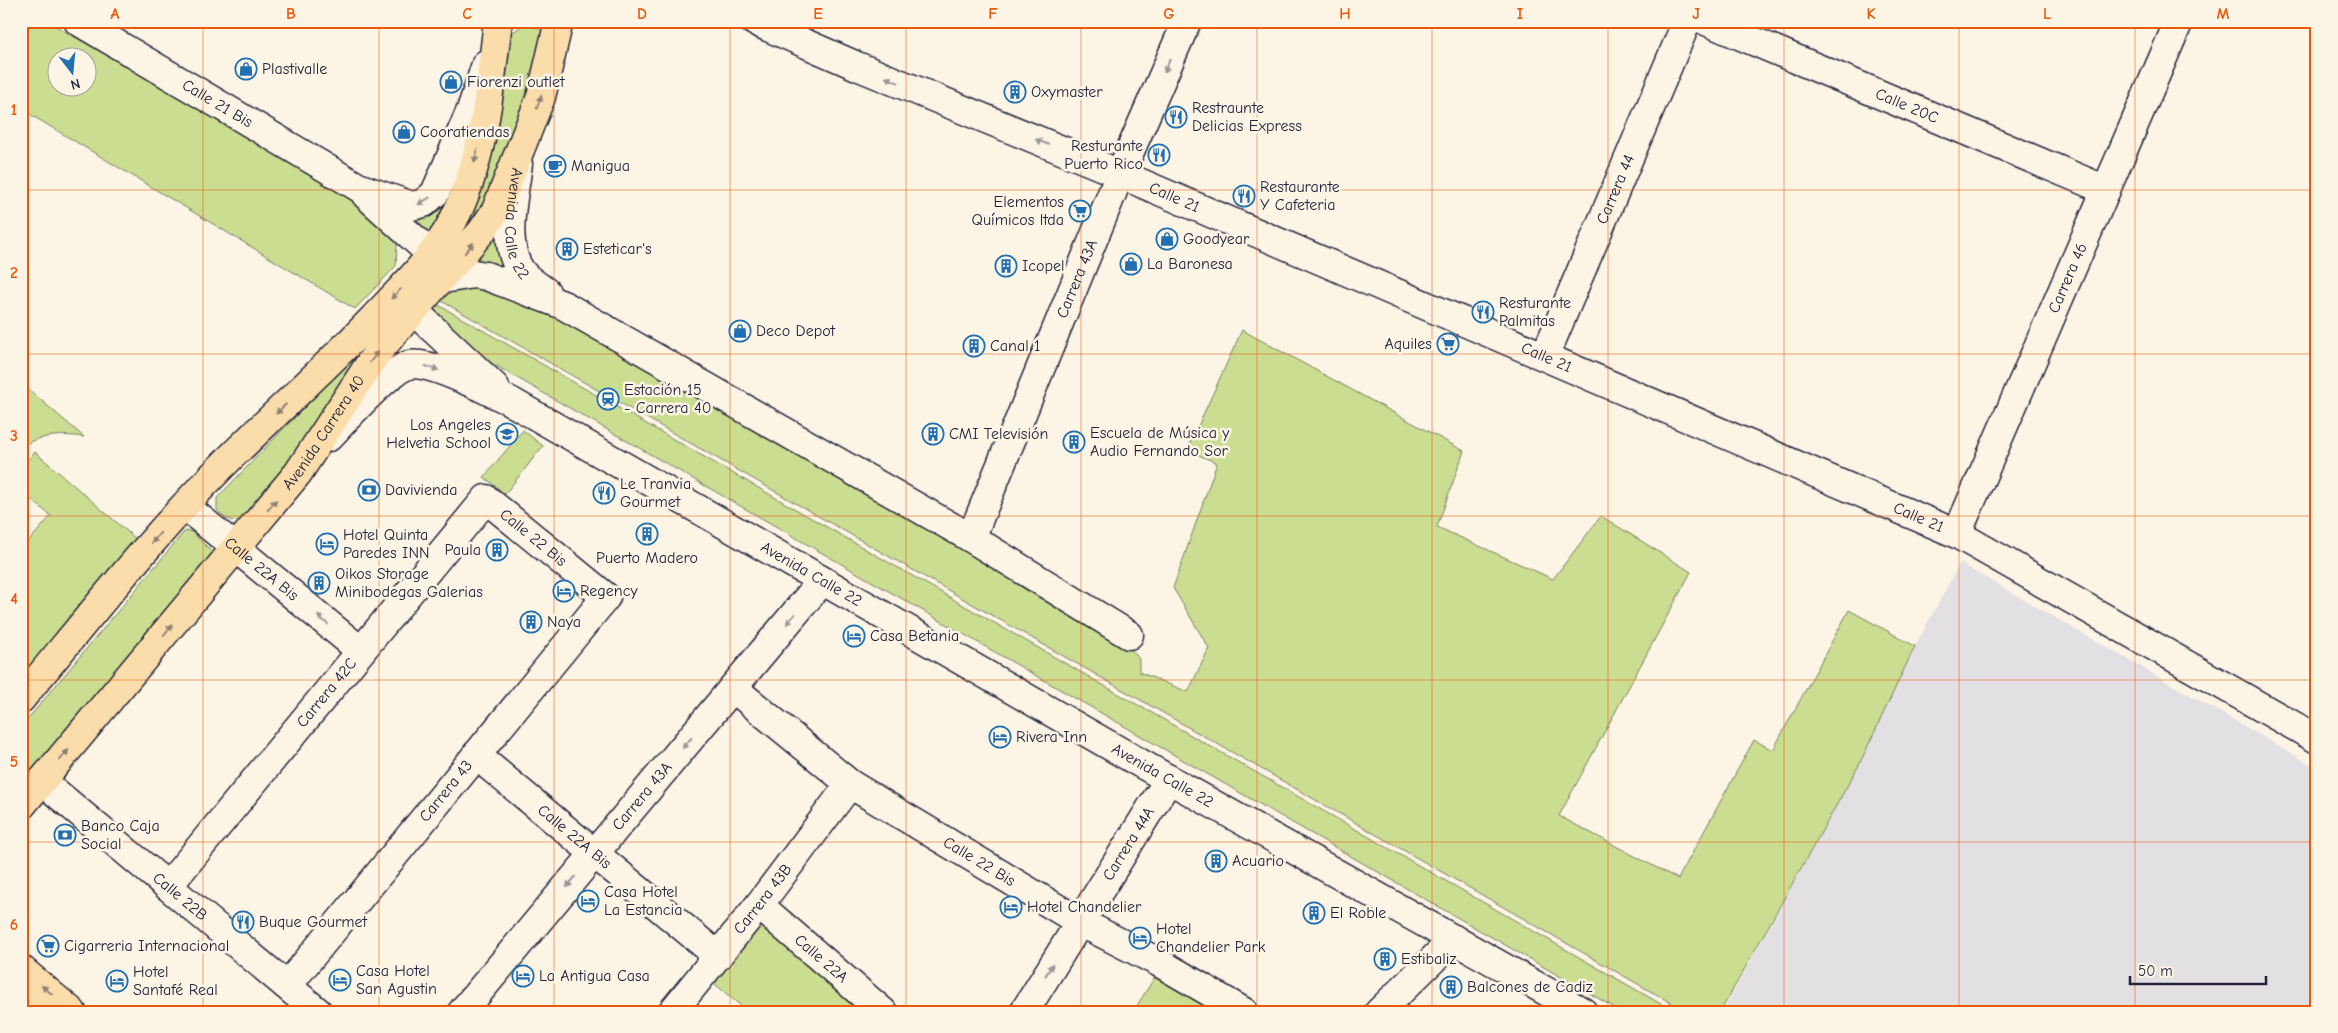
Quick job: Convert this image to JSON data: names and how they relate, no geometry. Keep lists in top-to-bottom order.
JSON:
{
  "streets": {
    "main road": ["Avenida Carrera 40"],
    "street": [
      "Calle 21 Bis",
      "Calle 20C",
      "Carrera 44",
      "Calle 21",
      "Avenida Calle 22",
      "Carrera 46",
      "Carrera 43A",
      "Calle 22 Bis",
      "Calle 22A Bis",
      "Carrera 42C",
      "Carrera 43",
      "Carrera 44A",
      "Calle 22B",
      "Carrera 43B",
      "Calle 22A"
    ]
  },
  "crossings": [
    ["Calle 21 Bis", "Avenida Calle 22"],
    ["Calle 21 Bis", "Avenida Carrera 40"],
    ["Calle 20C", "Carrera 46"],
    ["Carrera 44", "Calle 21"],
    ["Calle 21", "Carrera 46"],
    ["Calle 21", "Carrera 43A"],
    ["Avenida Calle 22", "Carrera 43A"],
    ["Avenida Calle 22", "Avenida Carrera 40"],
    ["Avenida Calle 22", "Carrera 44A"],
    ["Carrera 43A", "Calle 22 Bis"],
    ["Carrera 43A", "Calle 22A Bis"],
    ["Avenida Carrera 40", "Calle 22A Bis"],
    ["Avenida Carrera 40", "Calle 22B"],
    ["Calle 22 Bis", "Carrera 42C"],
    ["Calle 22 Bis", "Carrera 43"],
    ["Calle 22 Bis", "Carrera 44A"],
    ["Calle 22 Bis", "Carrera 43B"],
    ["Calle 22A Bis", "Carrera 42C"],
    ["Calle 22A Bis", "Carrera 43"],
    ["Calle 22A Bis", "Carrera 43B"],
    ["Carrera 42C", "Calle 22B"],
    ["Carrera 43", "Calle 22B"],
    ["Carrera 43B", "Calle 22A"]
  ],
  "one_way": ["Carrera 43A", "Carrera 44A"],
  "places": {
    "shop": [
      "Plastivalle",
      "Fiorenzi outlet",
      "Cooratiendas",
      "Goodyear",
      "La Baronesa",
      "Deco Depot"
    ],
    "building": [
      "Oxymaster",
      "Esteticar's",
      "Icopel",
      "Canal 1",
      "CMI Televisión",
      "Escuela de Música y Audio Fernando Sor",
      "Puerto Madero",
      "Paula",
      "Oikos Storage Minibodegas Galerias",
      "Naya",
      "Acuario",
      "El Roble",
      "Estibaliz",
      "Balcones de Cadiz"
    ],
    "restaurant": [
      "Restraunte Delicias Express",
      "Resturante Puerto Rico",
      "Restaurante Y Cafeteria",
      "Resturante Palmitas",
      "Le Tranvia Gourmet",
      "Buque Gourmet"
    ],
    "cafe": ["Manigua"],
    "supermarket": ["Elementos Químicos ltda", "Aquiles", "Cigarreria Internacional"],
    "station": ["Estación 15 - Carrera 40"],
    "school or university": ["Los Angeles Helvetia School"],
    "bank": ["Davivienda", "Banco Caja Social"],
    "hotel": [
      "Hotel Quinta Paredes INN",
      "Regency",
      "Casa Betania",
      "Rivera Inn",
      "Casa Hotel La Estancia",
      "Hotel Chandelier",
      "Hotel Chandelier Park",
      "La Antigua Casa",
      "Casa Hotel San Agustin",
      "Hotel Santafé Real"
    ]
  },
  "scale_bar": "50 m",
  "north": "bottom",
  "grid": {
    "columns": [
      "A",
      "B",
      "C",
      "D",
      "E",
      "F",
      "G",
      "H",
      "I",
      "J",
      "K",
      "L",
      "M"
    ],
    "rows": [
      "1",
      "2",
      "3",
      "4",
      "5",
      "6"
    ]
  }
}
